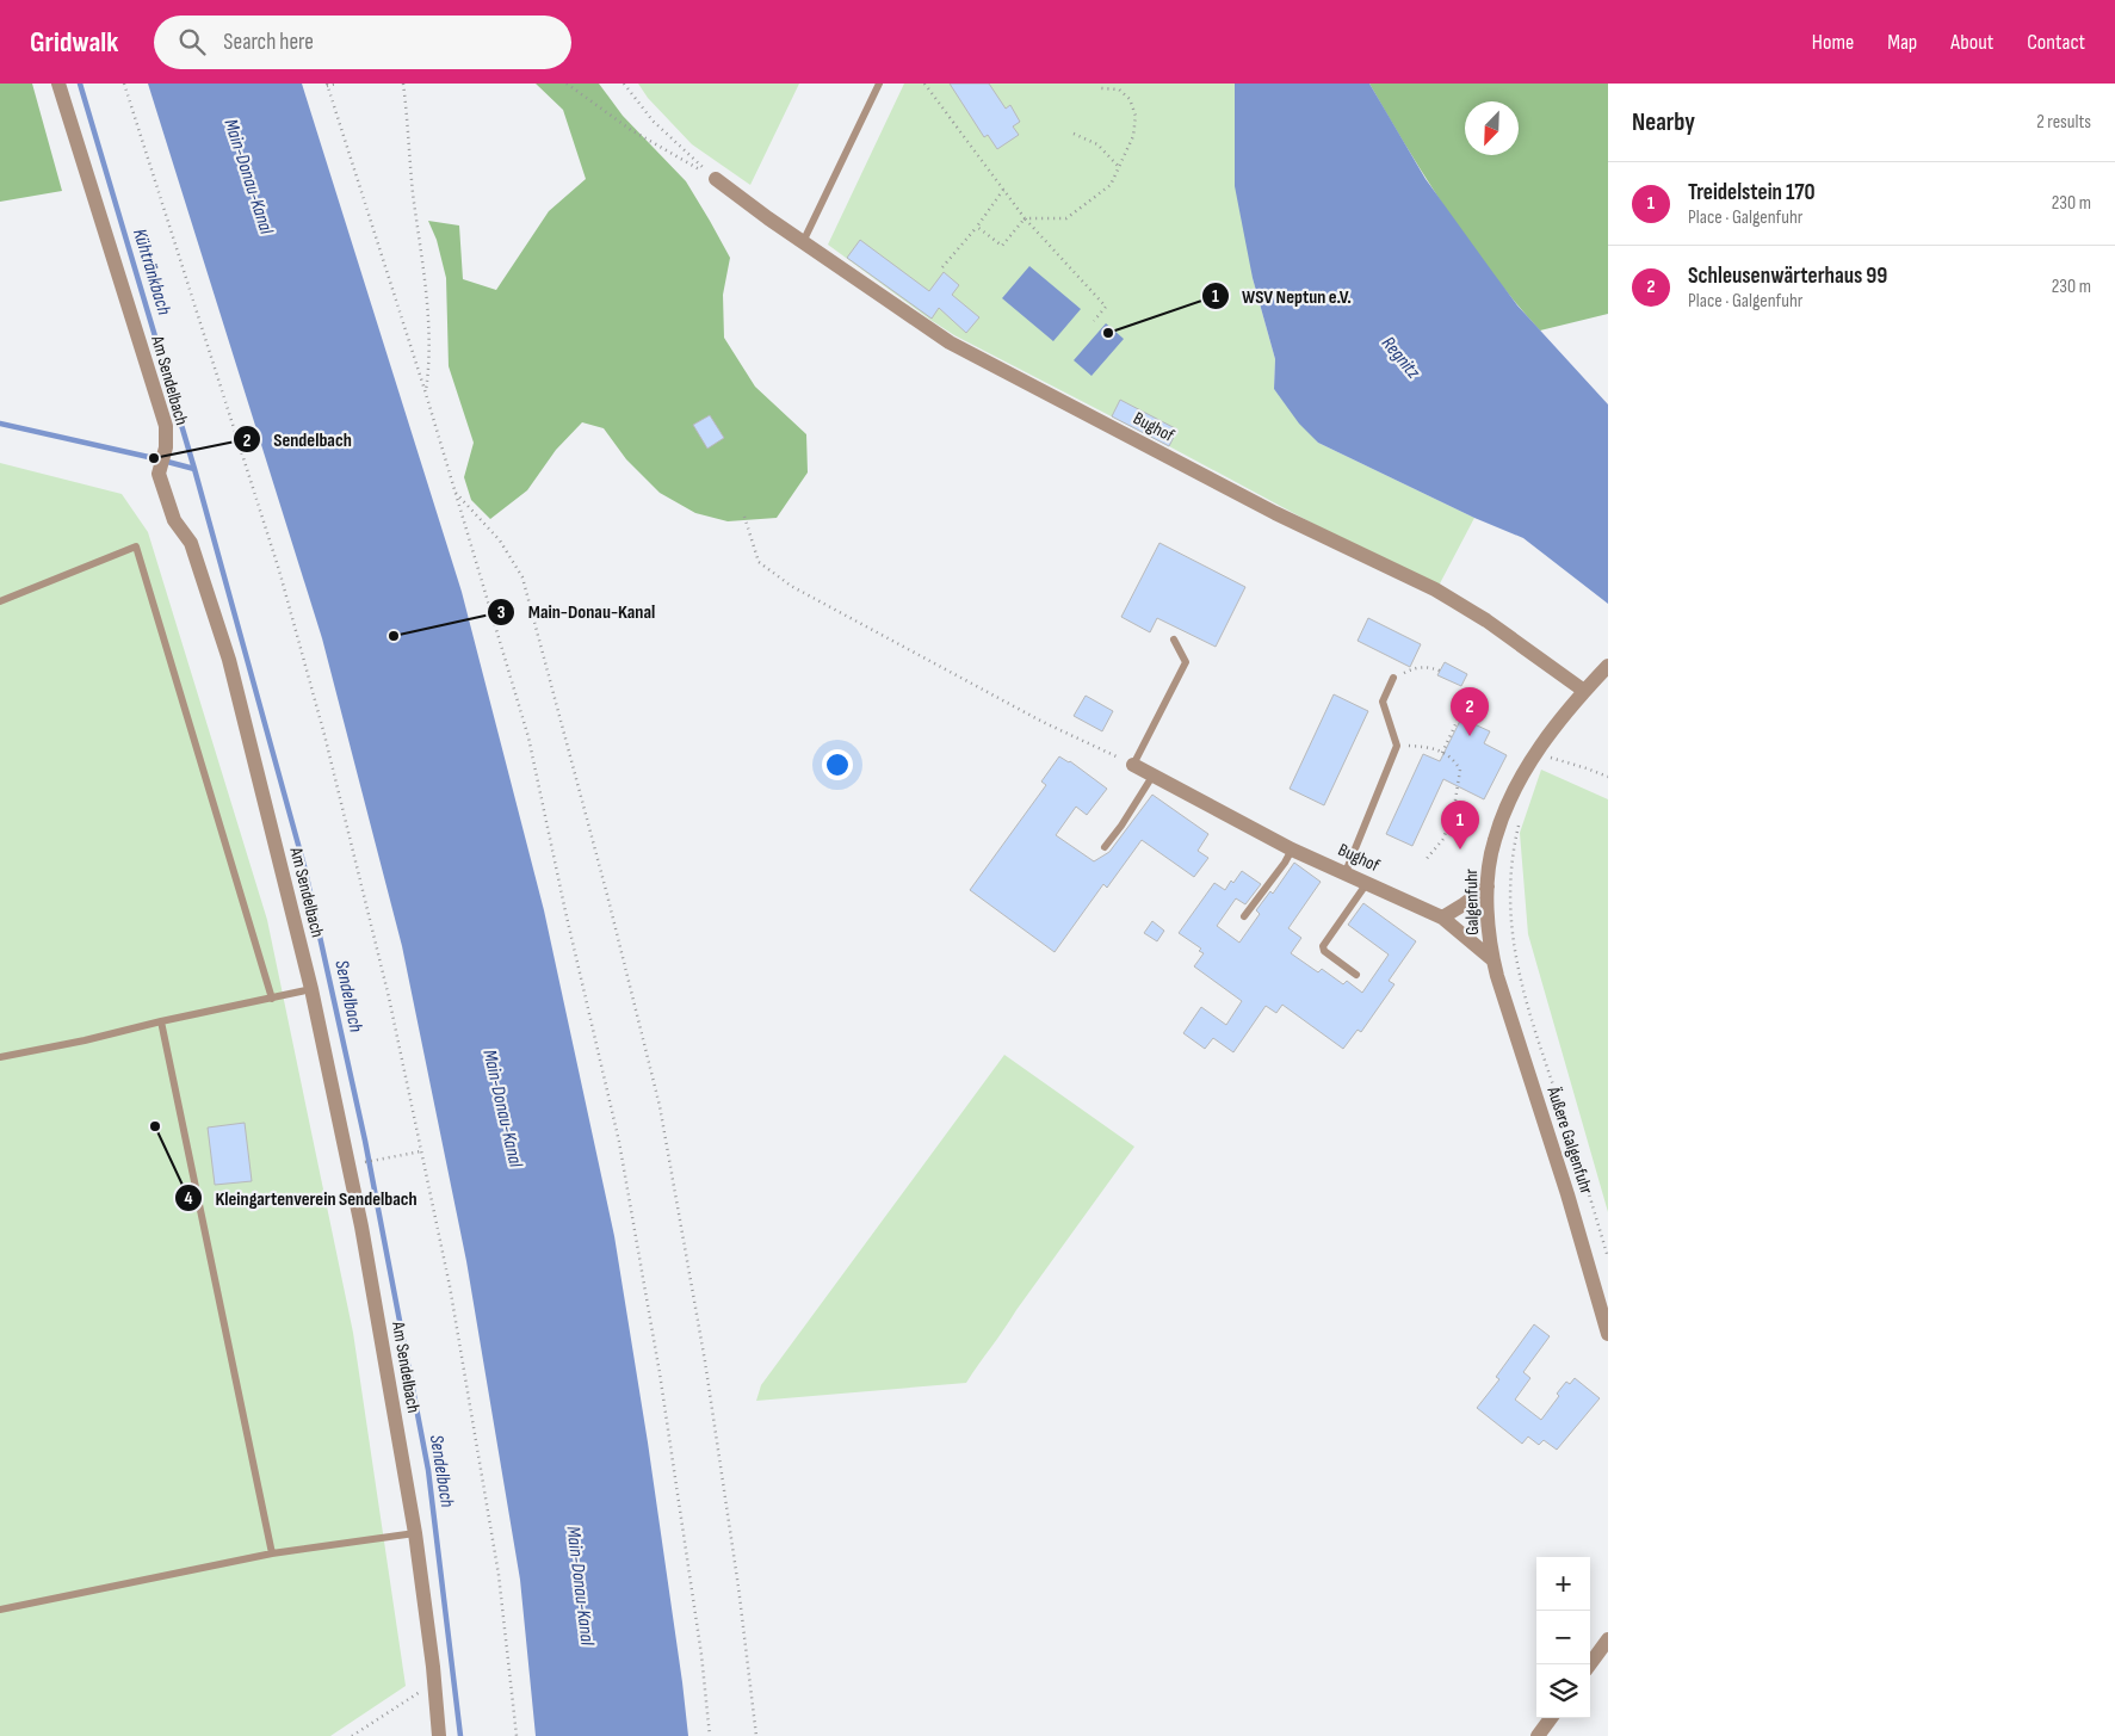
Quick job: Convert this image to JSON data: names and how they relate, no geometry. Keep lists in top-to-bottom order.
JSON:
{
  "streets": {
    "street": [
      "Am Sendelbach",
      "Bughof",
      "Galgenfuhr",
      "Äußere Galgenfuhr"
    ]
  },
  "crossings": [
    ["Bughof", "Galgenfuhr"],
    ["Galgenfuhr", "Äußere Galgenfuhr"]
  ],
  "water": [
    "Main-Donau-Kanal",
    "Kühtränkbach",
    "Regnitz",
    "Sendelbach"
  ],
  "places": [
    "WSV Neptun e.V.",
    "Sendelbach",
    "Main-Donau-Kanal",
    "Kleingartenverein Sendelbach"
  ],
  "north": "bottom left",
  "page": {
    "header": "Gridwalk",
    "search": "Search here",
    "nav": [
      "Home",
      "Map",
      "About",
      "Contact"
    ],
    "heading": ["Nearby", "2 results"],
    "list": [
      {
        "mark": "1",
        "name": "Treidelstein 170",
        "note": "Place · Galgenfuhr",
        "value": "230 m"
      },
      {
        "mark": "2",
        "name": "Schleusenwärterhaus 99",
        "note": "Place · Galgenfuhr",
        "value": "230 m"
      }
    ],
    "pins": ["2", "1"],
    "map_buttons": ["+", "−"]
  }
}
